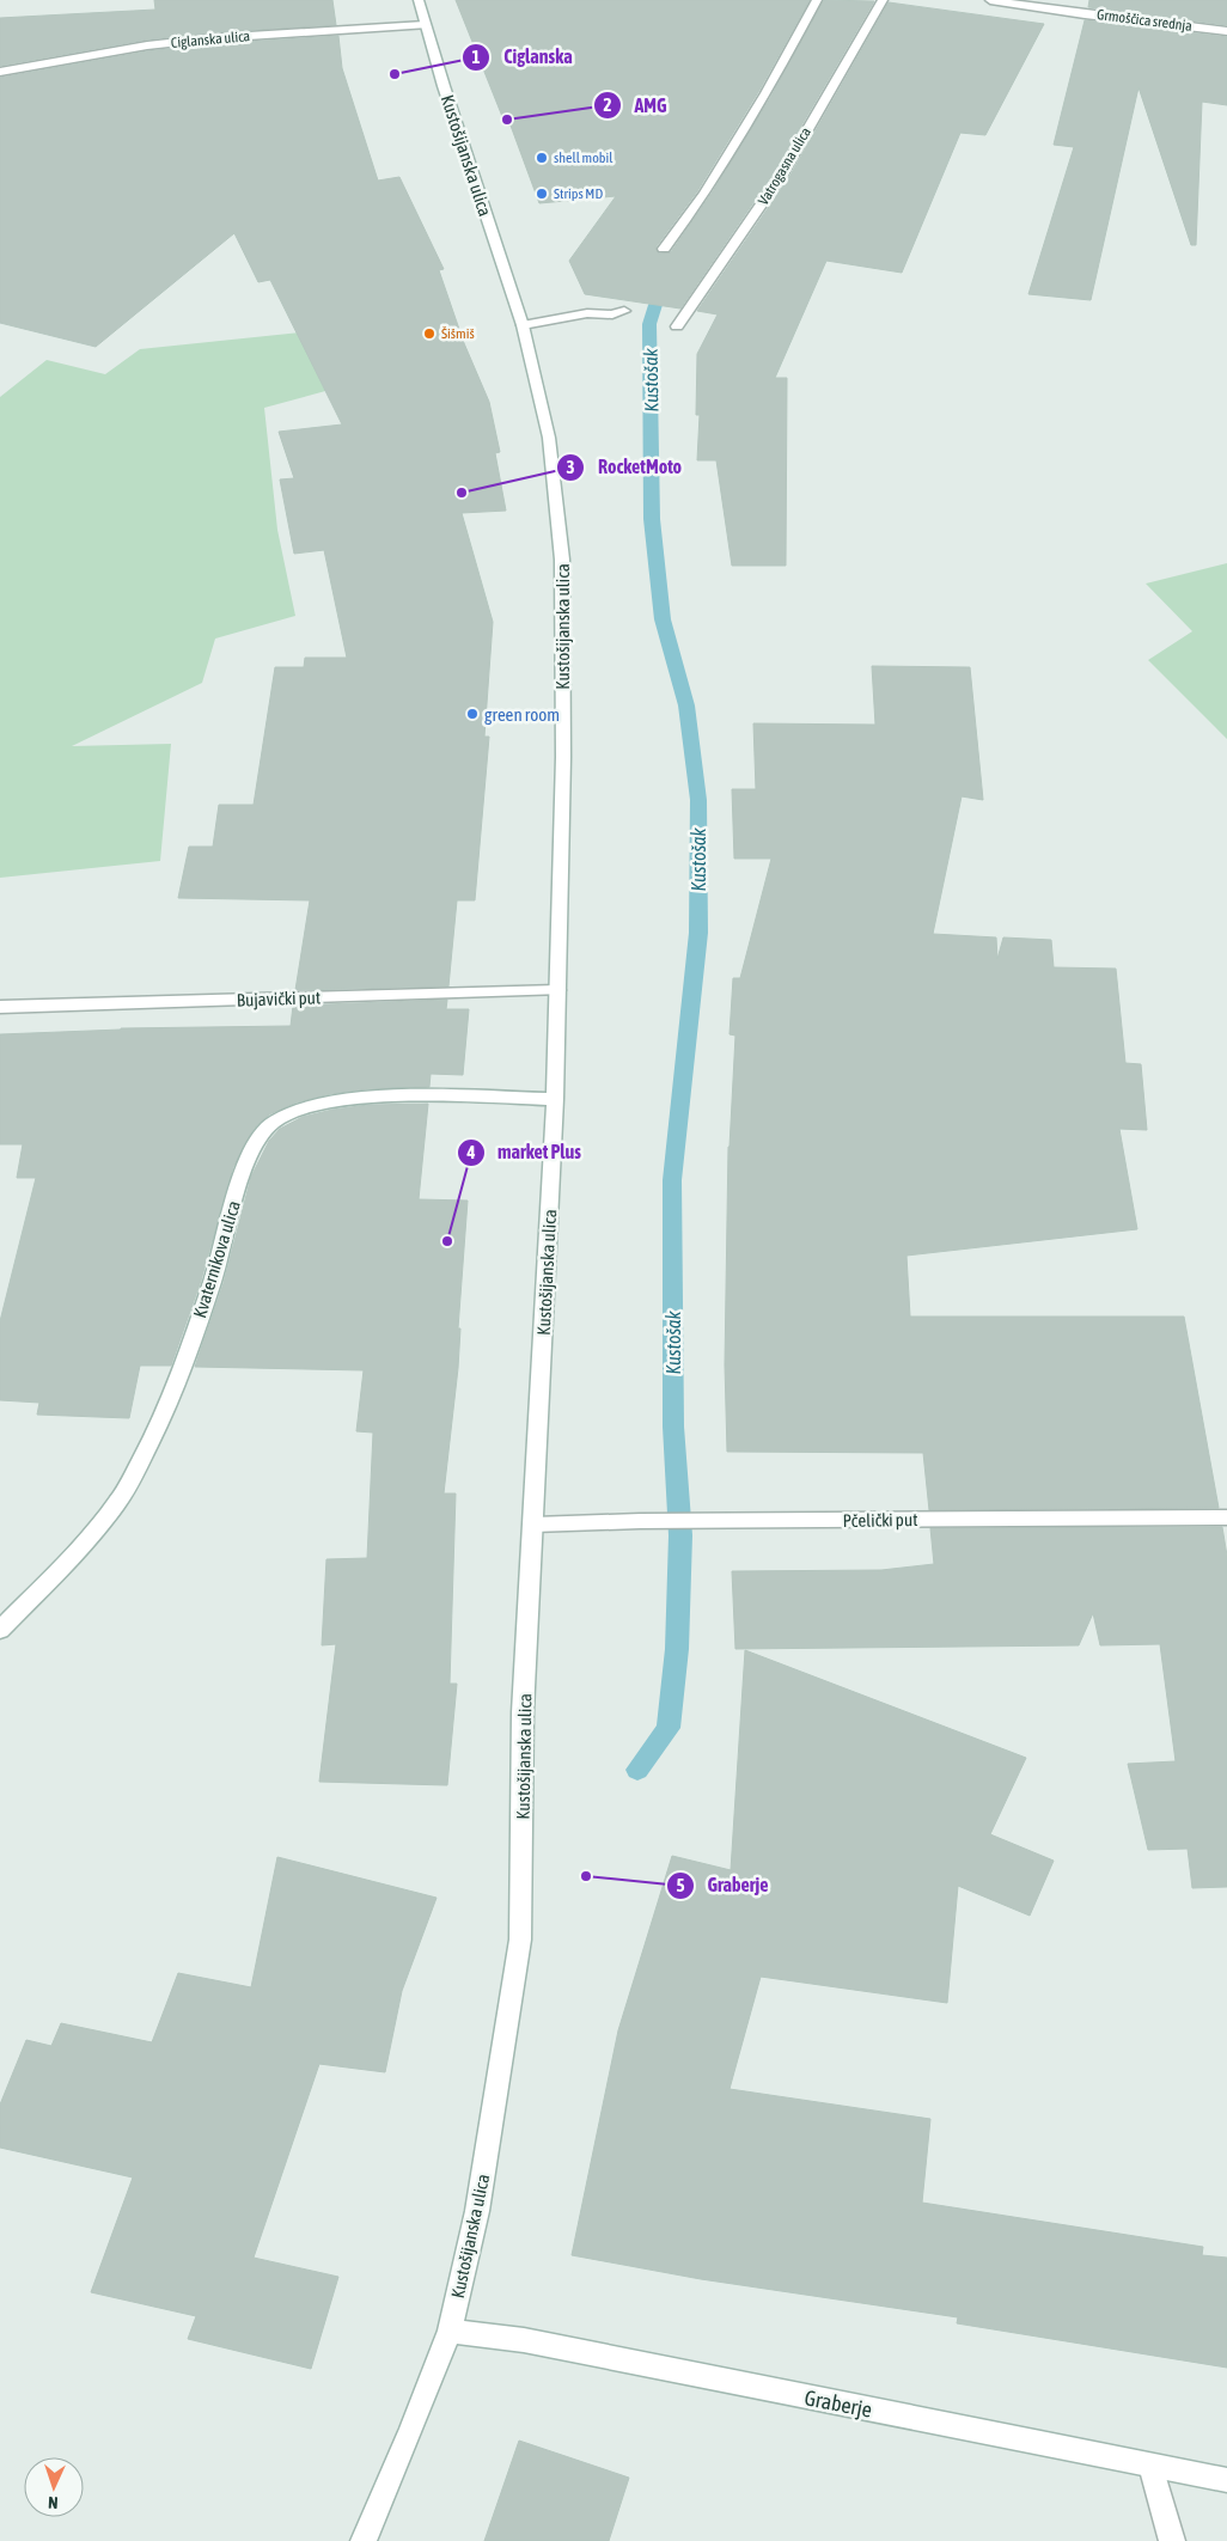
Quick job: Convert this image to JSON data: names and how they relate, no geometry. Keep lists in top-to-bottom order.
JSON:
{
  "streets": {
    "street": [
      "Grmoščica srednja",
      "Ciglanska ulica",
      "Kustošijanska ulica",
      "Vatrogasna ulica",
      "Bujavički put",
      "Kvaternikova ulica",
      "Pčelički put",
      "Graberje"
    ]
  },
  "crossings": [
    ["Ciglanska ulica", "Kustošijanska ulica"],
    ["Kustošijanska ulica", "Bujavički put"],
    ["Kustošijanska ulica", "Kvaternikova ulica"],
    ["Kustošijanska ulica", "Pčelički put"],
    ["Kustošijanska ulica", "Graberje"]
  ],
  "water": ["Kustošak"],
  "places": [
    "Ciglanska",
    "AMG",
    "shell mobil",
    "Strips MD",
    "Šišmiš",
    "RocketMoto",
    "green room",
    "market Plus",
    "Graberje"
  ],
  "north": "bottom"
}
